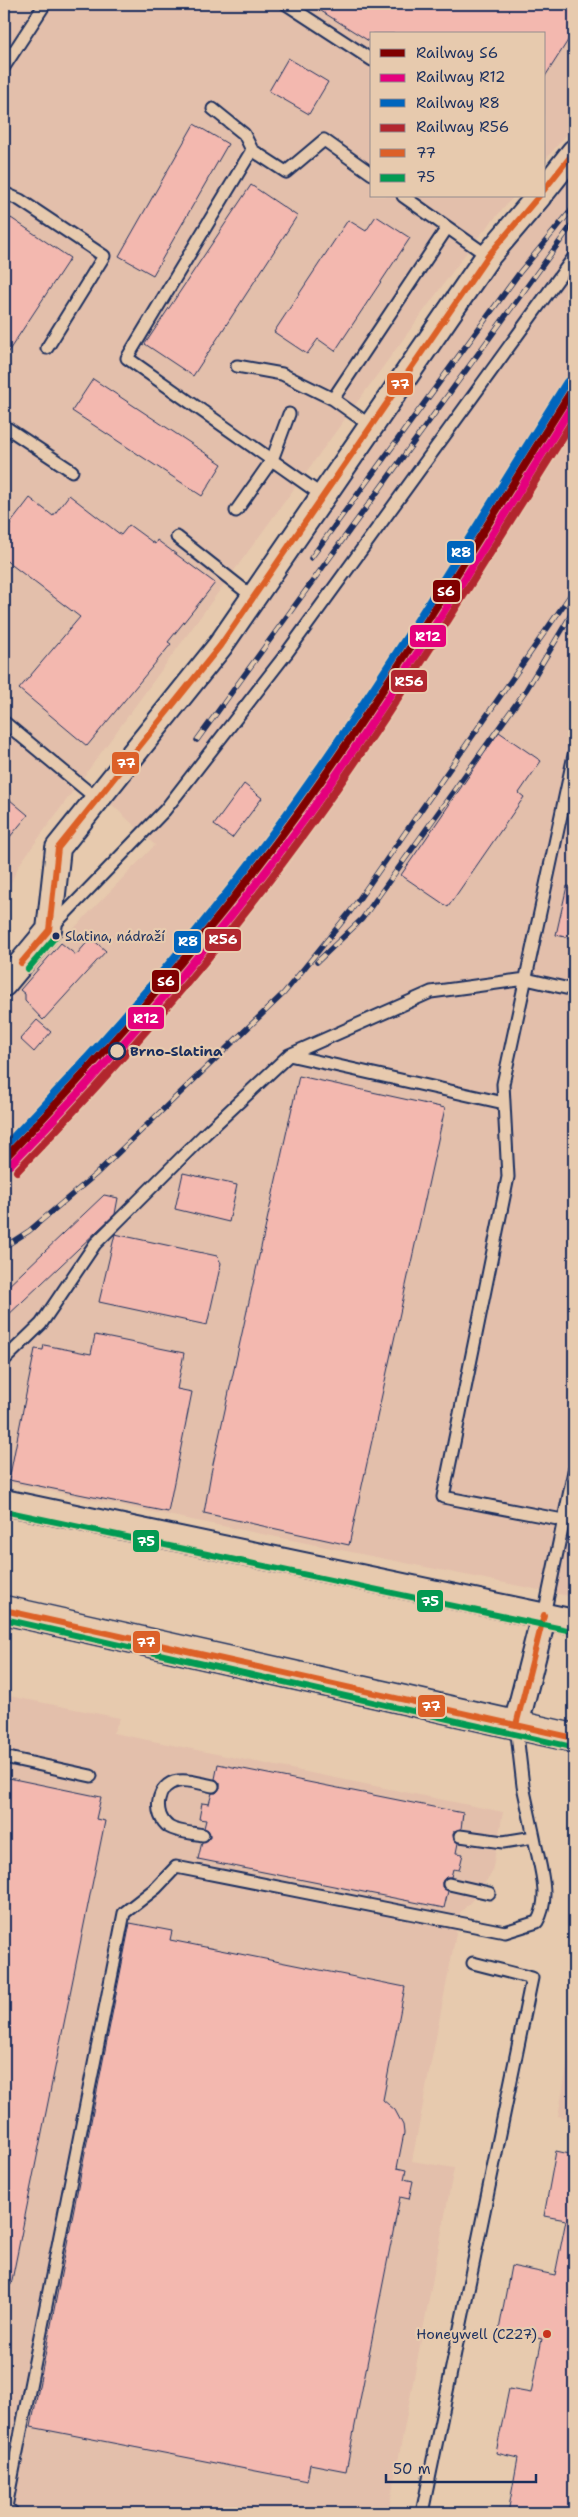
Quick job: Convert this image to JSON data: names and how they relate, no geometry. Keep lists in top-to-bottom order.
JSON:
{
  "places": ["Slatina, nádraží", "Brno-Slatina", "Honeywell (CZ27)"],
  "lines": [
    "transit line 77",
    "rail line R8",
    "rail line S6",
    "rail line R12",
    "rail line R56",
    "transit line 75"
  ],
  "legend": [
    "Railway S6",
    "Railway R12",
    "Railway R8",
    "Railway R56",
    "77",
    "75"
  ],
  "scale_bar": "50 m"
}
